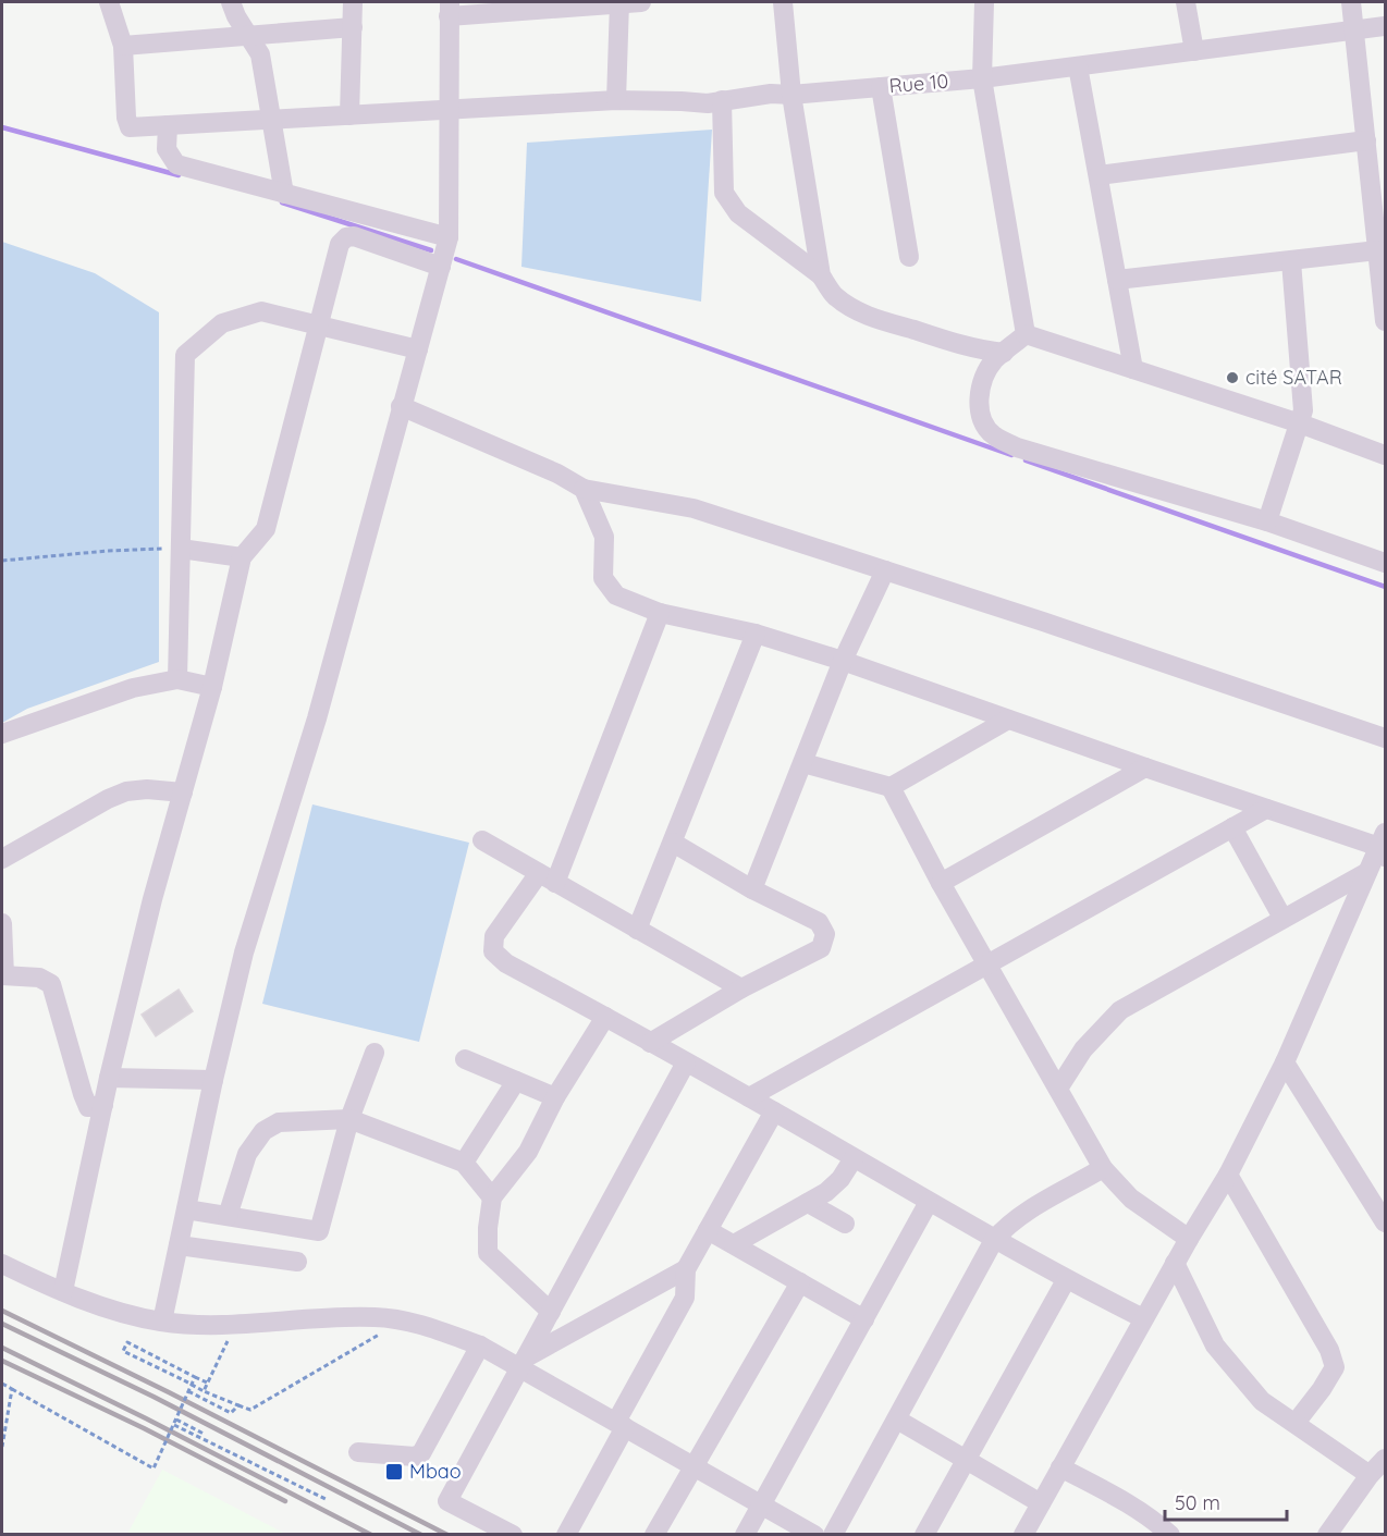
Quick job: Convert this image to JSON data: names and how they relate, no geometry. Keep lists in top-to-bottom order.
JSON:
{
  "streets": {
    "street": ["Rue 10"]
  },
  "places": {
    "other": ["cité SATAR"],
    "transit": ["Mbao"]
  },
  "scale_bar": "50 m"
}
